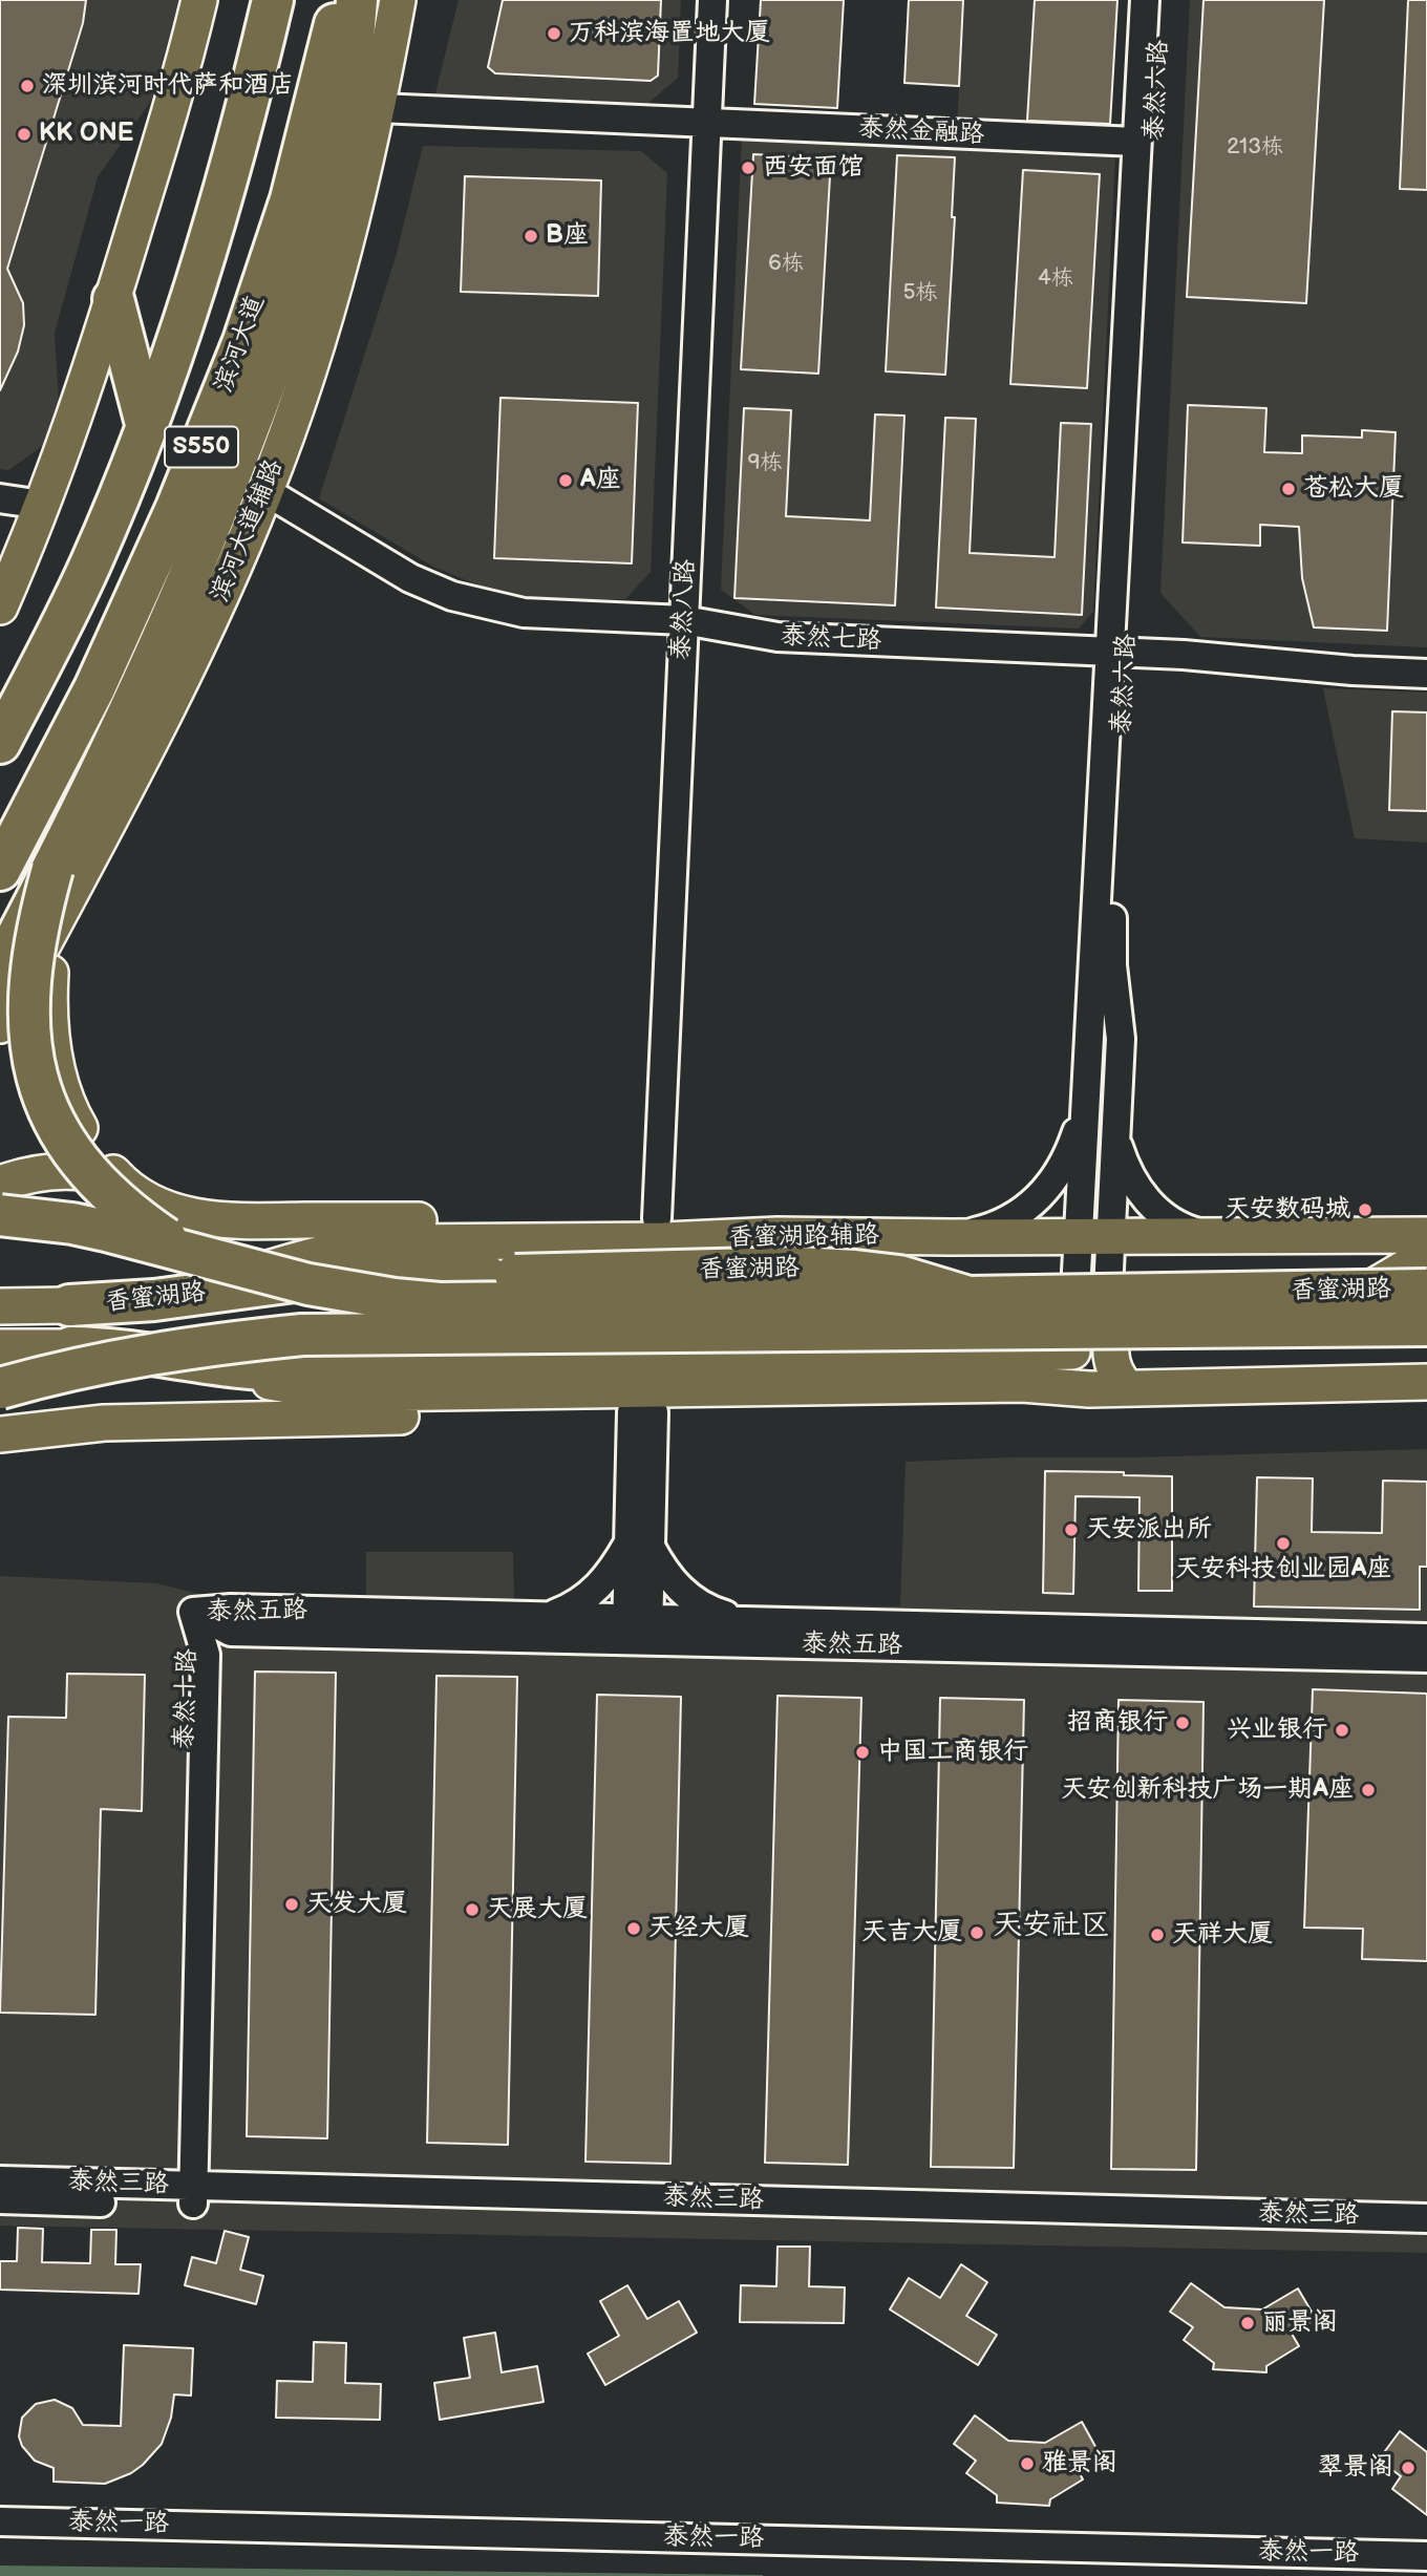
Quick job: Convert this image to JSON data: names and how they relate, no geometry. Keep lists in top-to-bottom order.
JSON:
{
  "streets": {
    "highway": ["滨河大道", "S550", "香蜜湖路"],
    "main road": ["滨河大道辅路", "香蜜湖路辅路"],
    "street": [
      "泰然六路",
      "泰然金融路",
      "泰然八路",
      "泰然七路",
      "泰然五路",
      "泰然十路",
      "泰然三路",
      "泰然一路"
    ]
  },
  "crossings": [
    ["泰然六路", "泰然金融路"],
    ["泰然六路", "泰然七路"],
    ["泰然六路", "香蜜湖路辅路"],
    ["泰然金融路", "滨河大道辅路"],
    ["泰然金融路", "泰然八路"],
    ["滨河大道辅路", "泰然七路"],
    ["泰然八路", "泰然七路"],
    ["香蜜湖路辅路", "香蜜湖路"],
    ["泰然五路", "泰然十路"],
    ["泰然十路", "泰然三路"]
  ],
  "districts": ["天安社区"],
  "places": [
    "万科滨海置地大厦",
    "深圳滨河时代萨和酒店",
    "KK ONE",
    "西安面馆",
    "B座",
    "A座",
    "苍松大厦",
    "天安数码城",
    "天安派出所",
    "天安科技创业园A座",
    "招商银行",
    "兴业银行",
    "中国工商银行",
    "天安创新科技广场一期A座",
    "天发大厦",
    "天展大厦",
    "天经大厦",
    "天吉大厦",
    "天祥大厦",
    "丽景阁",
    "雅景阁",
    "翠景阁"
  ],
  "house_numbers": [
    "213栋",
    "6栋",
    "4栋",
    "5栋",
    "9栋"
  ]
}
